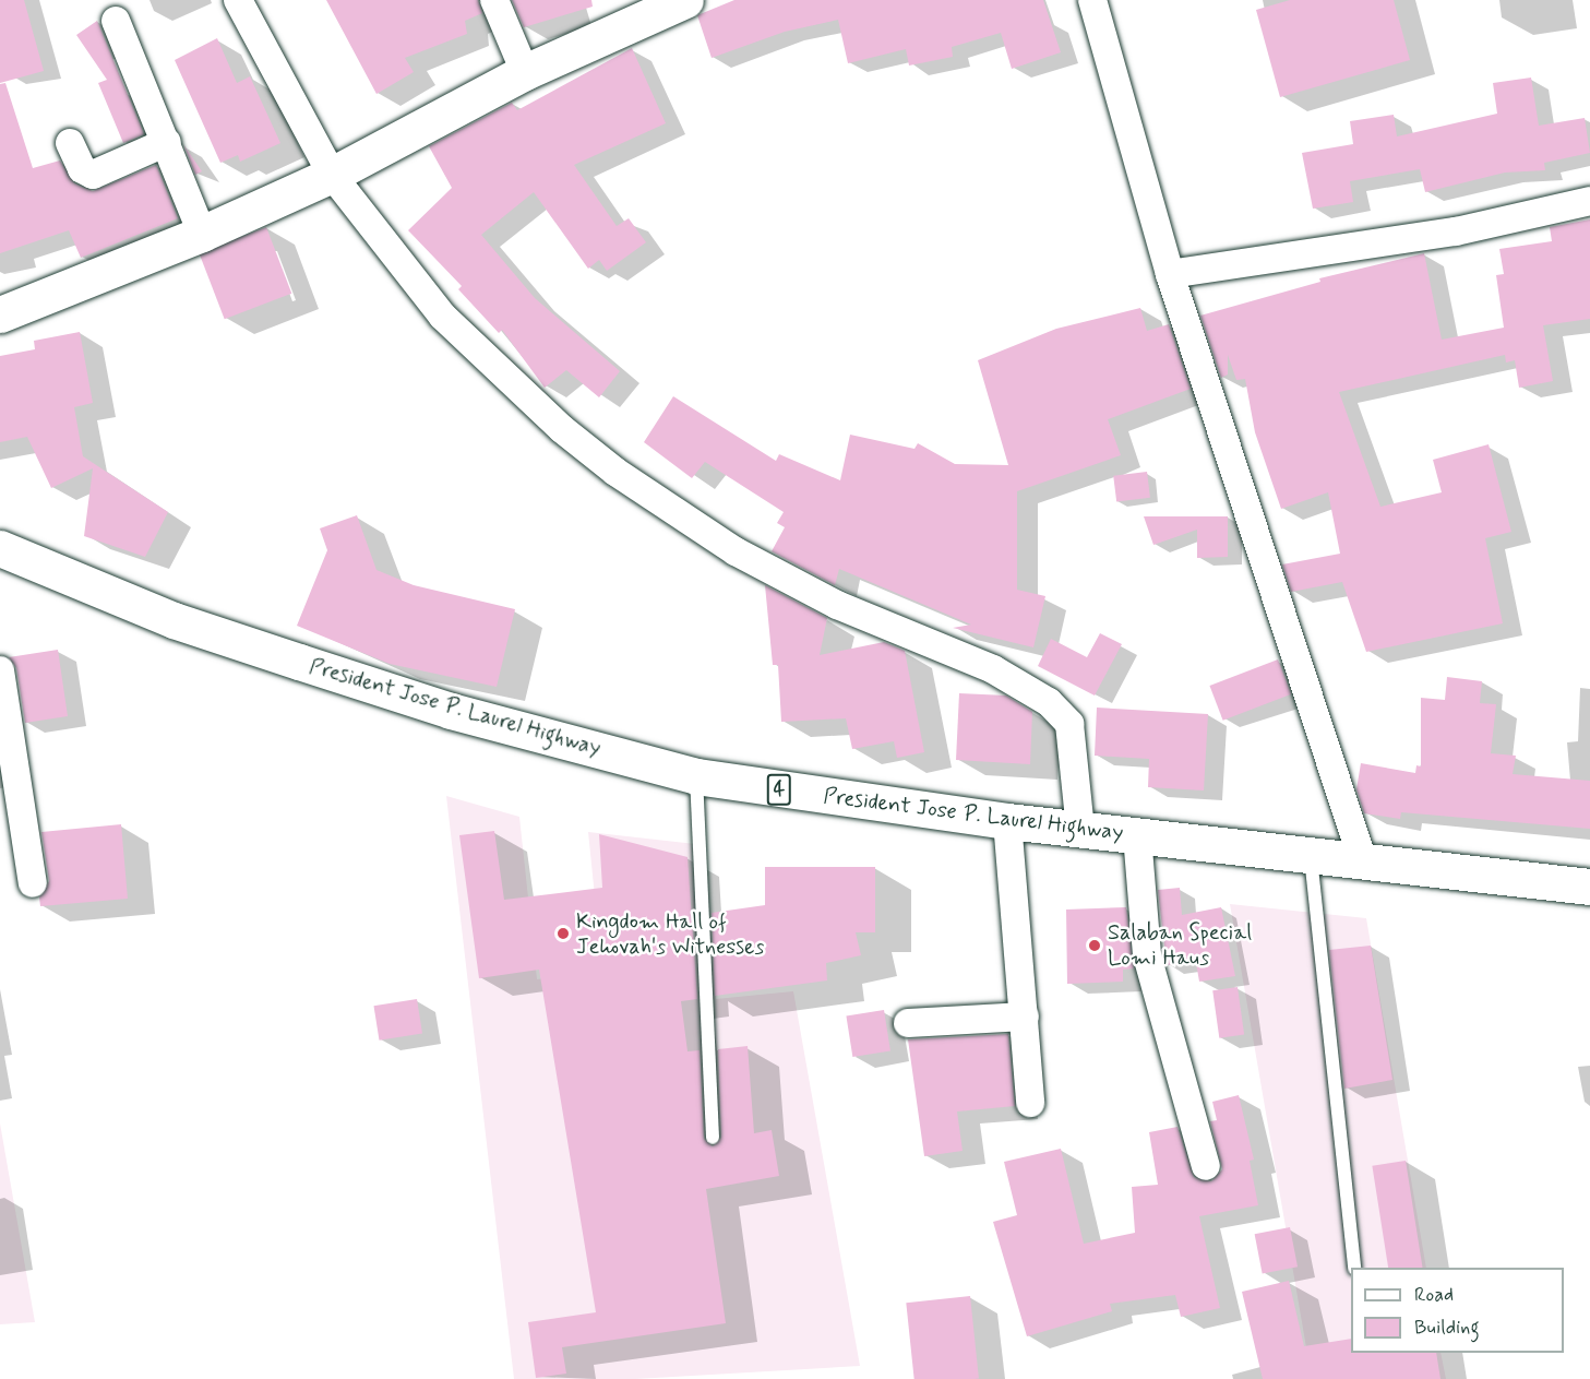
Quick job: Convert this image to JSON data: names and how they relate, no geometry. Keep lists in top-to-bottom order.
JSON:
{
  "streets": {
    "main road": ["President Jose P. Laurel Highway", "4"]
  },
  "places": ["Kingdom Hall of Jehovah's Witnesses", "Salaban Special Lomi Haus"],
  "legend": ["Road", "Building"]
}
